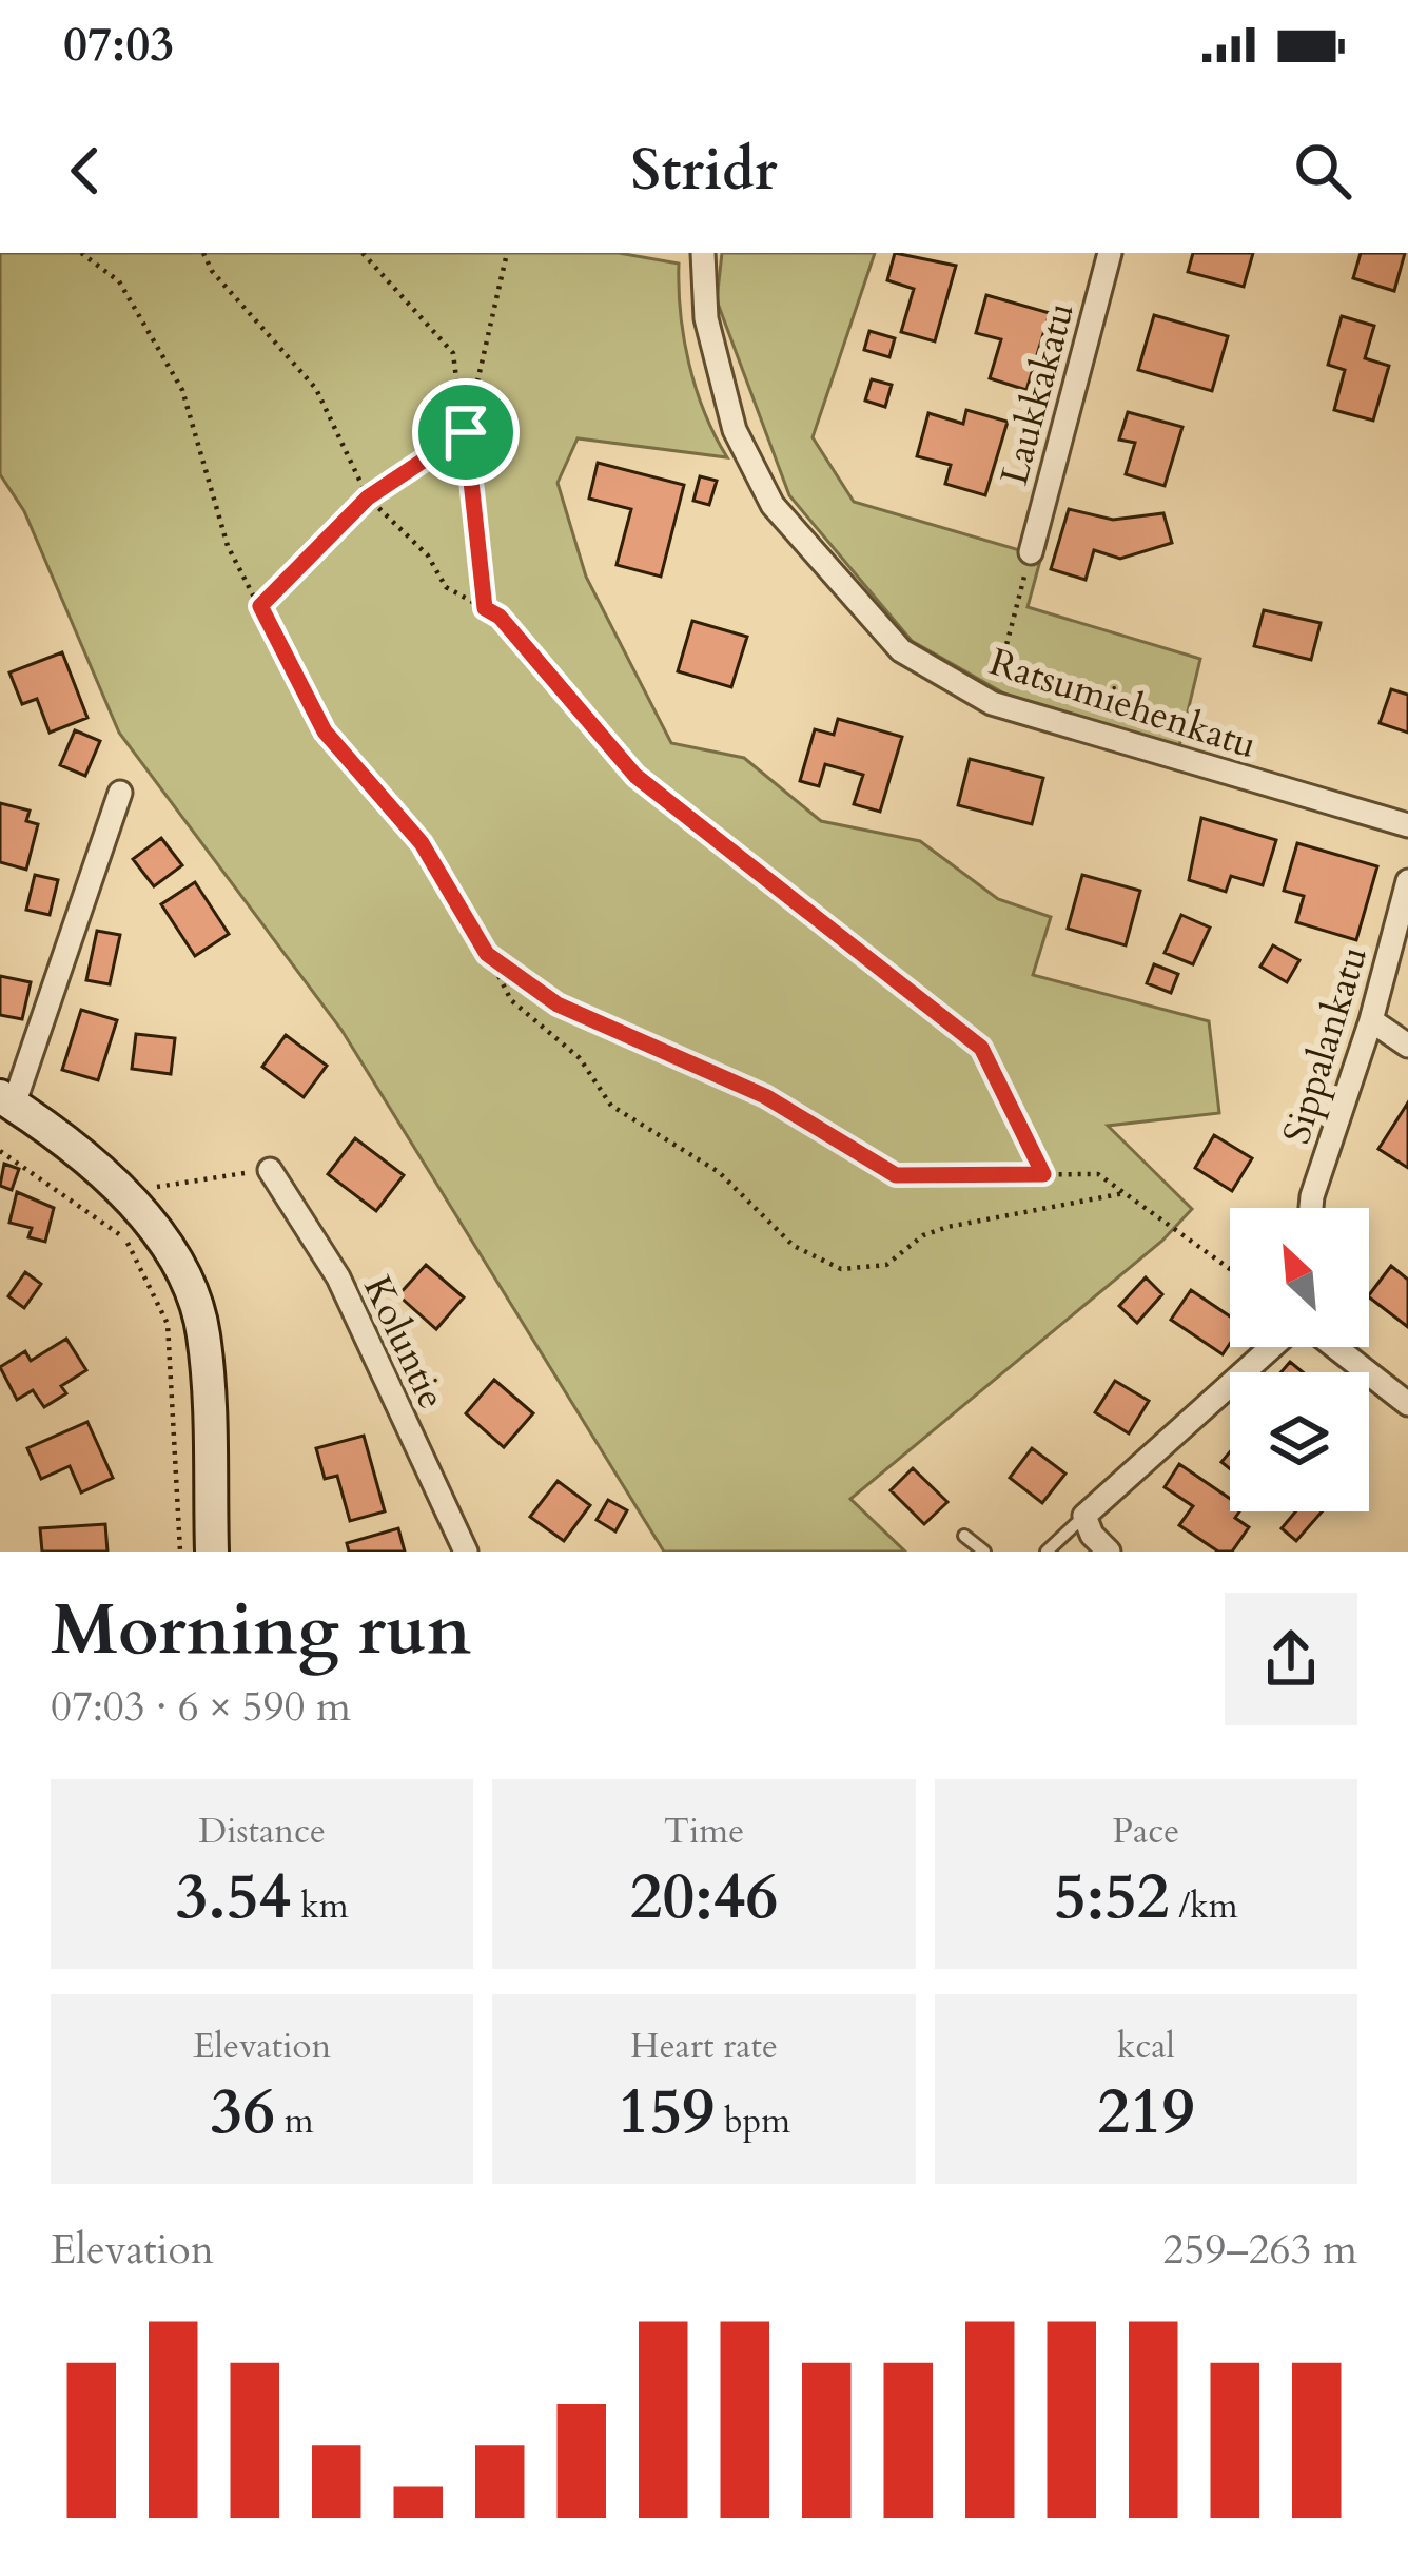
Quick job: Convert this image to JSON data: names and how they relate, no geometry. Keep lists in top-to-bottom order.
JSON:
{
  "streets": {
    "street": [
      "Laukkakatu",
      "Ratsumiehenkatu",
      "Sippalankatu",
      "Koluntie"
    ]
  },
  "north": "top left",
  "page": {
    "status": "07:03",
    "header": "Stridr",
    "heading": ["Morning run", "07:03 · 6 × 590 m"],
    "stats": [
      ["Distance", "3.54 km"],
      ["Time", "20:46"],
      ["Pace", "5:52 /km"],
      ["Elevation", "36 m"],
      ["Heart rate", "159 bpm"],
      ["kcal", "219"]
    ],
    "chart": ["Elevation", "259–263 m"]
  }
}
